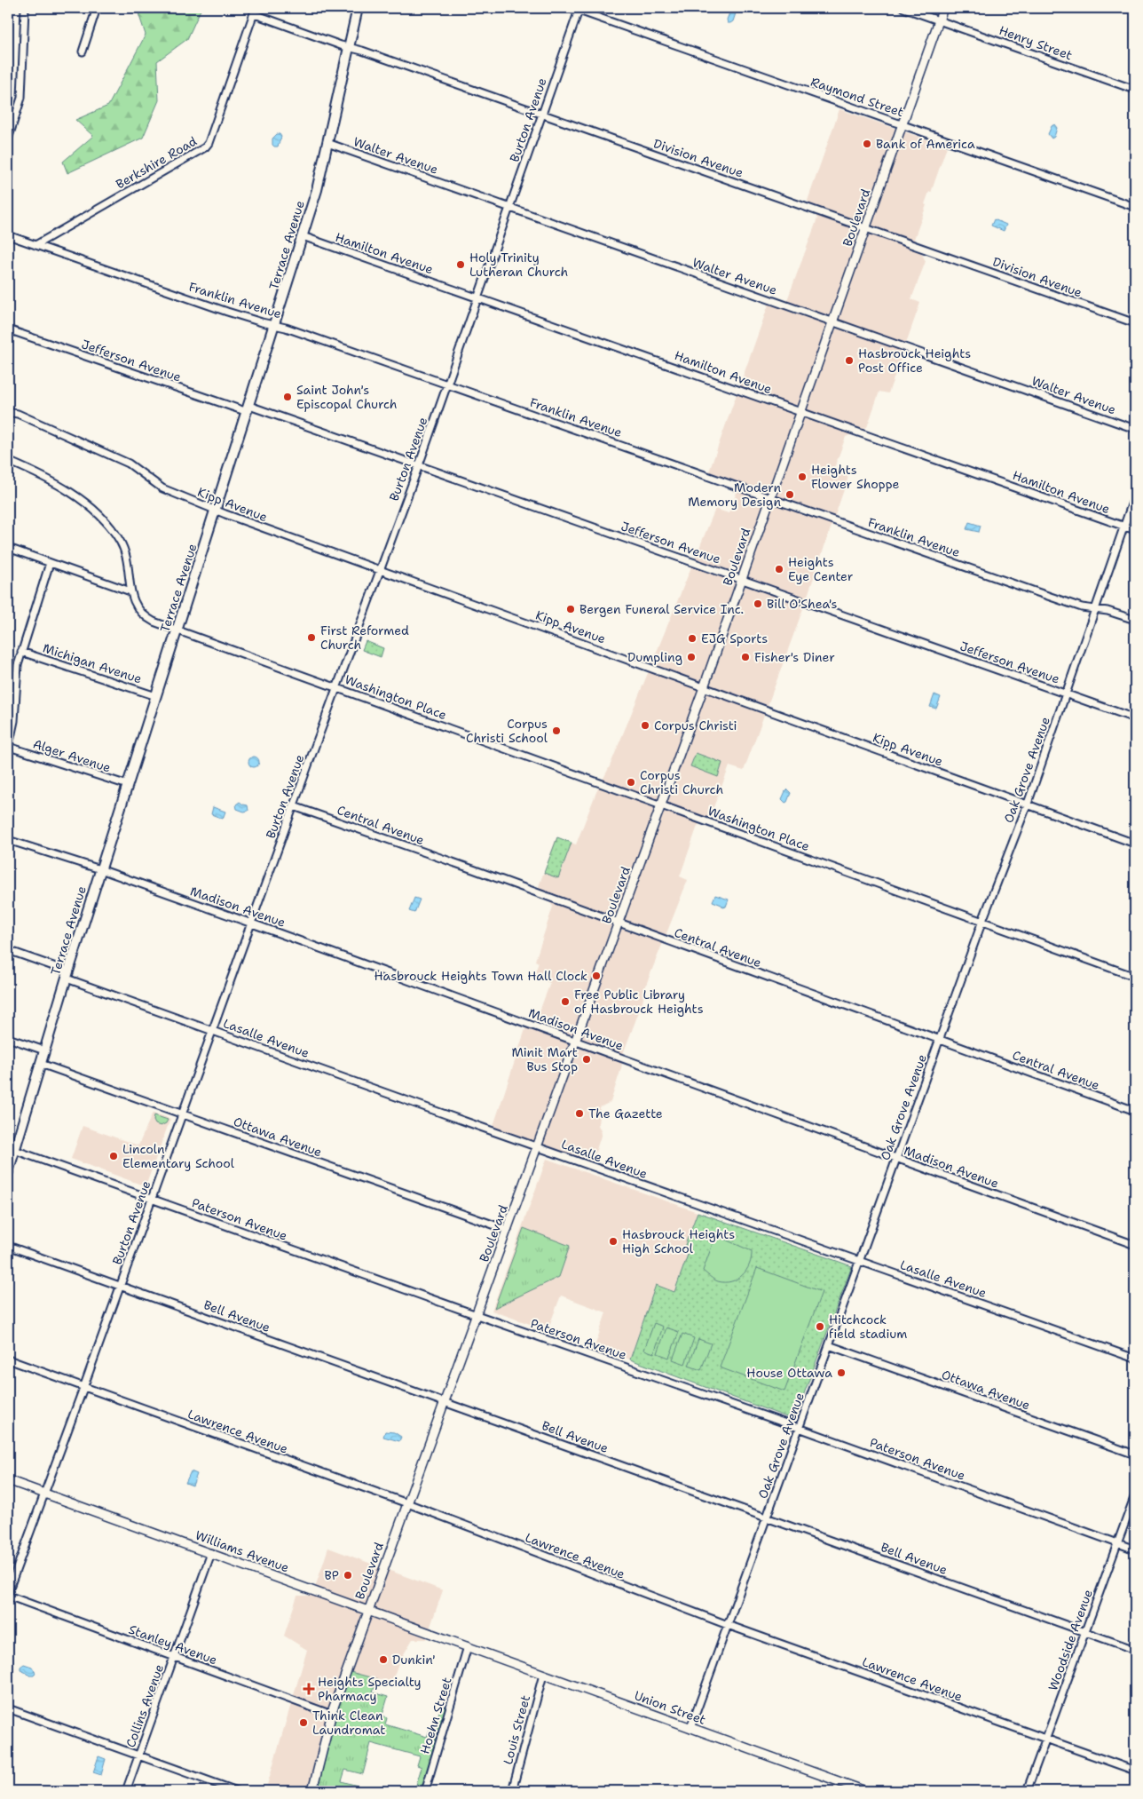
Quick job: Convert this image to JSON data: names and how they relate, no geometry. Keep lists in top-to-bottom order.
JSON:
{
  "streets": {
    "main road": ["Terrace Avenue"],
    "street": [
      "Henry Street",
      "Raymond Street",
      "Burton Avenue",
      "Walter Avenue",
      "Division Avenue",
      "Berkshire Road",
      "Boulevard",
      "Hamilton Avenue",
      "Franklin Avenue",
      "Jefferson Avenue",
      "Kipp Avenue",
      "Michigan Avenue",
      "Washington Place",
      "Alger Avenue",
      "Oak Grove Avenue",
      "Central Avenue",
      "Madison Avenue",
      "Lasalle Avenue",
      "Ottawa Avenue",
      "Paterson Avenue",
      "Bell Avenue",
      "Lawrence Avenue",
      "Williams Avenue",
      "Woodside Avenue",
      "Stanley Avenue",
      "Collins Avenue",
      "Union Street",
      "Hoehn Street",
      "Louis Street"
    ]
  },
  "crossings": [
    ["Henry Street", "Boulevard"],
    ["Raymond Street", "Burton Avenue"],
    ["Raymond Street", "Boulevard"],
    ["Burton Avenue", "Walter Avenue"],
    ["Burton Avenue", "Division Avenue"],
    ["Burton Avenue", "Hamilton Avenue"],
    ["Burton Avenue", "Franklin Avenue"],
    ["Burton Avenue", "Jefferson Avenue"],
    ["Burton Avenue", "Kipp Avenue"],
    ["Burton Avenue", "Washington Place"],
    ["Burton Avenue", "Central Avenue"],
    ["Burton Avenue", "Madison Avenue"],
    ["Burton Avenue", "Lasalle Avenue"],
    ["Burton Avenue", "Ottawa Avenue"],
    ["Burton Avenue", "Paterson Avenue"],
    ["Burton Avenue", "Bell Avenue"],
    ["Burton Avenue", "Lawrence Avenue"],
    ["Burton Avenue", "Williams Avenue"],
    ["Walter Avenue", "Boulevard"],
    ["Walter Avenue", "Terrace Avenue"],
    ["Division Avenue", "Berkshire Road"],
    ["Division Avenue", "Boulevard"],
    ["Division Avenue", "Terrace Avenue"],
    ["Berkshire Road", "Franklin Avenue"],
    ["Boulevard", "Hamilton Avenue"],
    ["Boulevard", "Franklin Avenue"],
    ["Boulevard", "Jefferson Avenue"],
    ["Boulevard", "Kipp Avenue"],
    ["Boulevard", "Washington Place"],
    ["Boulevard", "Central Avenue"],
    ["Boulevard", "Madison Avenue"],
    ["Boulevard", "Lasalle Avenue"],
    ["Boulevard", "Ottawa Avenue"],
    ["Boulevard", "Paterson Avenue"],
    ["Boulevard", "Bell Avenue"],
    ["Boulevard", "Lawrence Avenue"],
    ["Boulevard", "Williams Avenue"],
    ["Boulevard", "Stanley Avenue"],
    ["Terrace Avenue", "Hamilton Avenue"],
    ["Terrace Avenue", "Franklin Avenue"],
    ["Terrace Avenue", "Jefferson Avenue"],
    ["Terrace Avenue", "Kipp Avenue"],
    ["Terrace Avenue", "Michigan Avenue"],
    ["Terrace Avenue", "Washington Place"],
    ["Terrace Avenue", "Alger Avenue"],
    ["Terrace Avenue", "Madison Avenue"],
    ["Terrace Avenue", "Lasalle Avenue"],
    ["Terrace Avenue", "Ottawa Avenue"],
    ["Terrace Avenue", "Paterson Avenue"],
    ["Hamilton Avenue", "Oak Grove Avenue"],
    ["Franklin Avenue", "Oak Grove Avenue"],
    ["Jefferson Avenue", "Oak Grove Avenue"],
    ["Kipp Avenue", "Oak Grove Avenue"],
    ["Washington Place", "Oak Grove Avenue"],
    ["Oak Grove Avenue", "Central Avenue"],
    ["Oak Grove Avenue", "Madison Avenue"],
    ["Oak Grove Avenue", "Lasalle Avenue"],
    ["Oak Grove Avenue", "Ottawa Avenue"],
    ["Oak Grove Avenue", "Paterson Avenue"],
    ["Oak Grove Avenue", "Bell Avenue"],
    ["Oak Grove Avenue", "Lawrence Avenue"],
    ["Oak Grove Avenue", "Union Street"],
    ["Paterson Avenue", "Woodside Avenue"],
    ["Bell Avenue", "Woodside Avenue"],
    ["Lawrence Avenue", "Woodside Avenue"],
    ["Williams Avenue", "Collins Avenue"],
    ["Williams Avenue", "Union Street"],
    ["Williams Avenue", "Hoehn Street"],
    ["Stanley Avenue", "Collins Avenue"],
    ["Union Street", "Hoehn Street"],
    ["Union Street", "Louis Street"]
  ],
  "places": {
    "other": [
      "Bank of America",
      "Holy Trinity Lutheran Church",
      "Hasbrouck Heights Post Office",
      "Saint John's Episcopal Church",
      "Heights Flower Shoppe",
      "Modern Memory Design",
      "Heights Eye Center",
      "Bill O'Shea's",
      "Bergen Funeral Service Inc.",
      "First Reformed Church",
      "EJG Sports",
      "Dumpling",
      "Fisher's Diner",
      "Corpus Christi",
      "Corpus Christi School",
      "Corpus Christi Church",
      "Hasbrouck Heights Town Hall Clock",
      "Free Public Library of Hasbrouck Heights",
      "Minit Mart Bus Stop",
      "The Gazette",
      "Lincoln Elementary School",
      "Hasbrouck Heights High School",
      "Hitchcock field stadium",
      "House Ottawa",
      "BP",
      "Dunkin'",
      "Think Clean Laundromat"
    ],
    "health": ["Heights Specialty Pharmacy"]
  }
}
